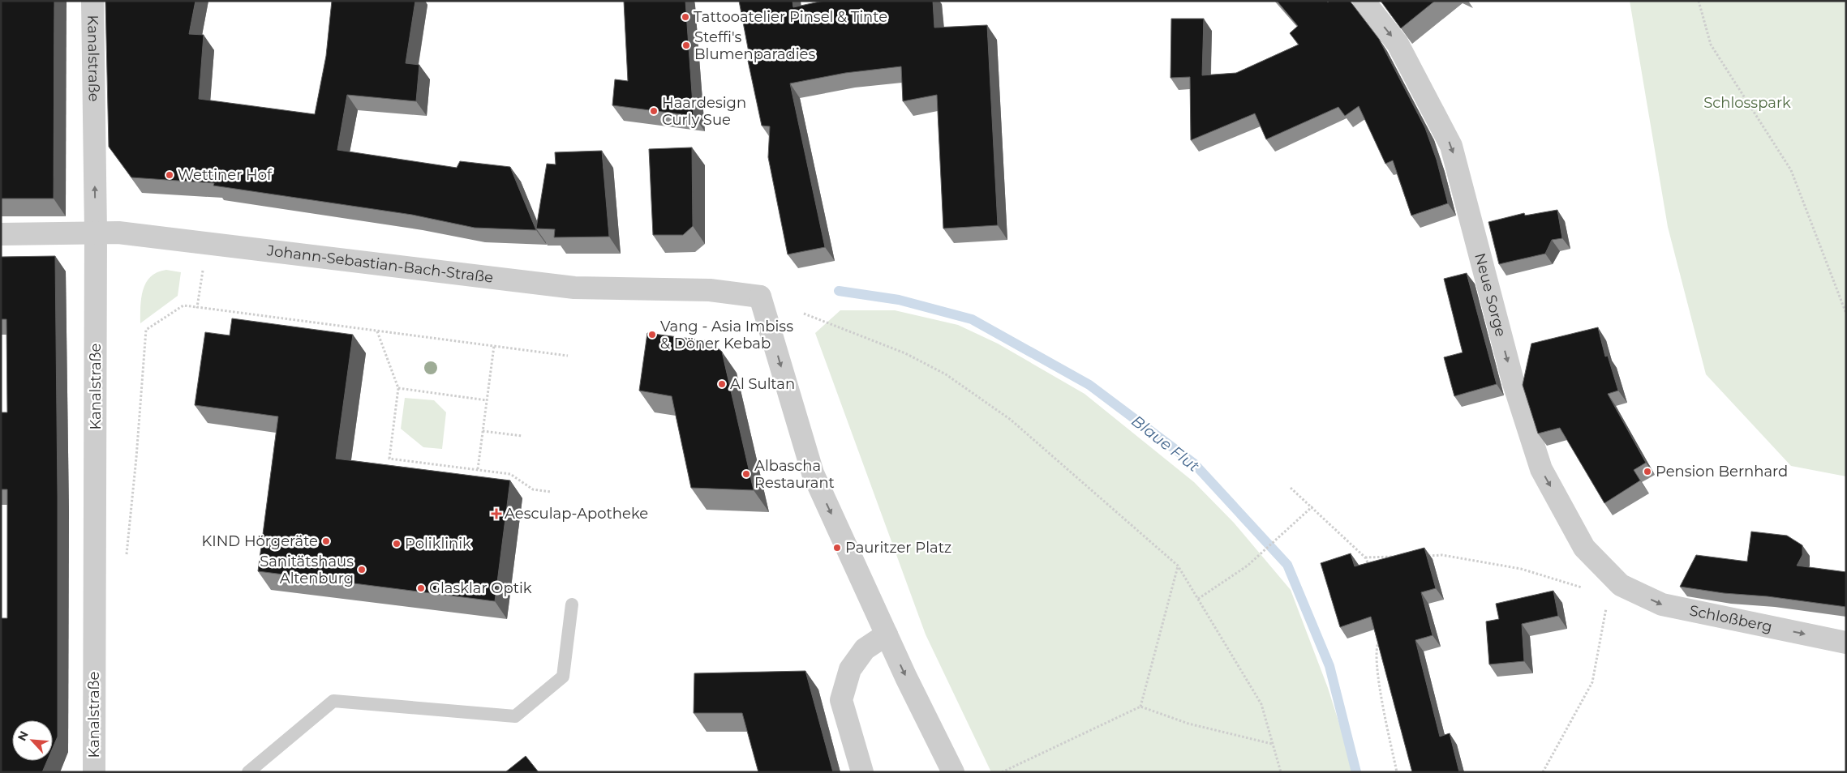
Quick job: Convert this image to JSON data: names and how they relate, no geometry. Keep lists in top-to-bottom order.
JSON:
{
  "streets": {
    "street": [
      "Kanalstraße",
      "Johann-Sebastian-Bach-Straße",
      "Neue Sorge",
      "Schloßberg"
    ]
  },
  "crossings": [
    ["Kanalstraße", "Johann-Sebastian-Bach-Straße"],
    ["Neue Sorge", "Schloßberg"]
  ],
  "one_way": ["Johann-Sebastian-Bach-Straße", "Neue Sorge", "Schloßberg"],
  "water": ["Blaue Flut"],
  "parks": ["Schlosspark"],
  "places": {
    "other": [
      "Tattooatelier Pinsel & Tinte",
      "Steffi's Blumenparadies",
      "Haardesign Curly Sue",
      "Wettiner Hof",
      "Vang - Asia Imbiss & Döner Kebab",
      "Al Sultan",
      "Pension Bernhard",
      "Albascha Restaurant",
      "KIND Hörgeräte",
      "Poliklinik",
      "Pauritzer Platz",
      "Sanitätshaus Altenburg",
      "Glasklar Optik"
    ],
    "health": ["Aesculap-Apotheke"]
  },
  "north": "top left"
}
